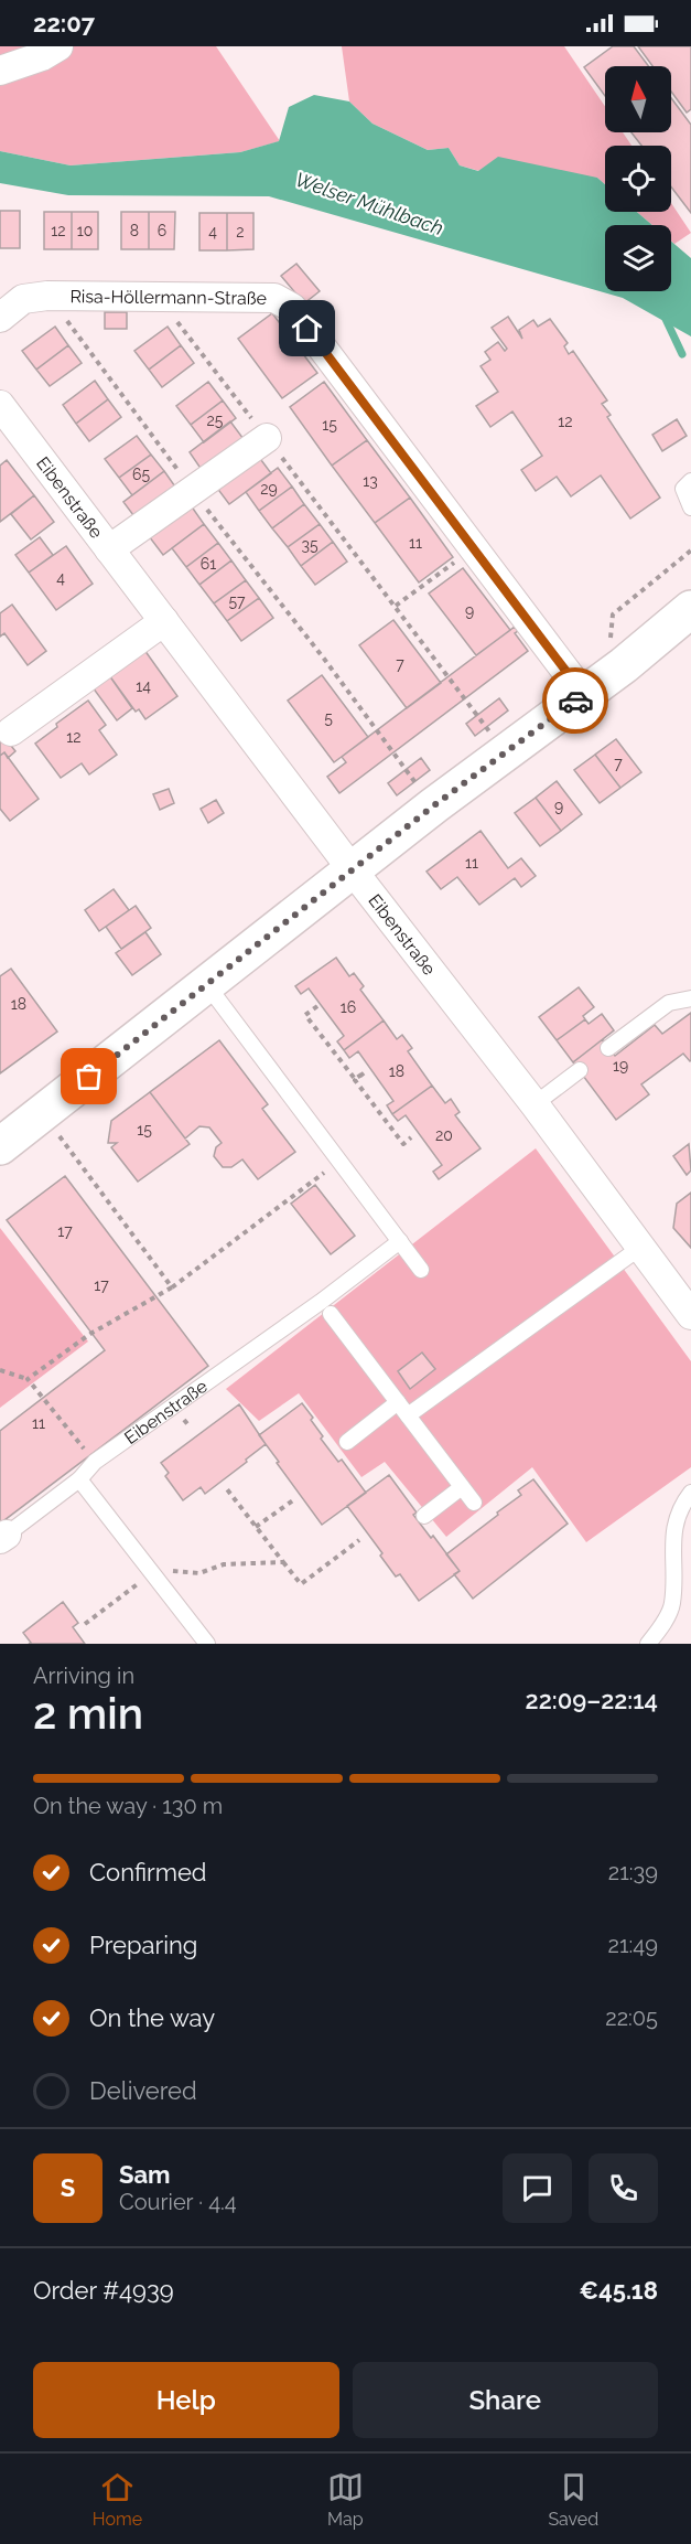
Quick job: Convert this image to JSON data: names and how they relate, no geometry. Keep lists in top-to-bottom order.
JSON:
{
  "streets": {
    "street": ["Risa-Höllermann-Straße", "Eibenstraße"]
  },
  "water": ["Welser Mühlbach"],
  "house_numbers": [
    "12",
    "10",
    "8",
    "6",
    "4",
    "2",
    "25",
    "12",
    "15",
    "65",
    "13",
    "29",
    "11",
    "35",
    "61",
    "4",
    "57",
    "9",
    "7",
    "14",
    "5",
    "12",
    "7",
    "9",
    "11",
    "18",
    "16",
    "19",
    "18",
    "15",
    "20",
    "17",
    "17",
    "11"
  ],
  "north": "top",
  "page": {
    "status": "22:07",
    "heading": ["2 min", "Arriving in", "22:09–22:14"],
    "panel": [
      "Sam",
      "Courier · 4.4",
      "Order #4939",
      "€45.18"
    ],
    "bar": "On the way · 130 m",
    "list": [
      ["Confirmed", "21:39"],
      ["Preparing", "21:49"],
      ["On the way", "22:05"],
      "Delivered"
    ],
    "round": "S",
    "buttons": ["Help", "Share"],
    "tabs": ["Home", "Map", "Saved"]
  }
}
